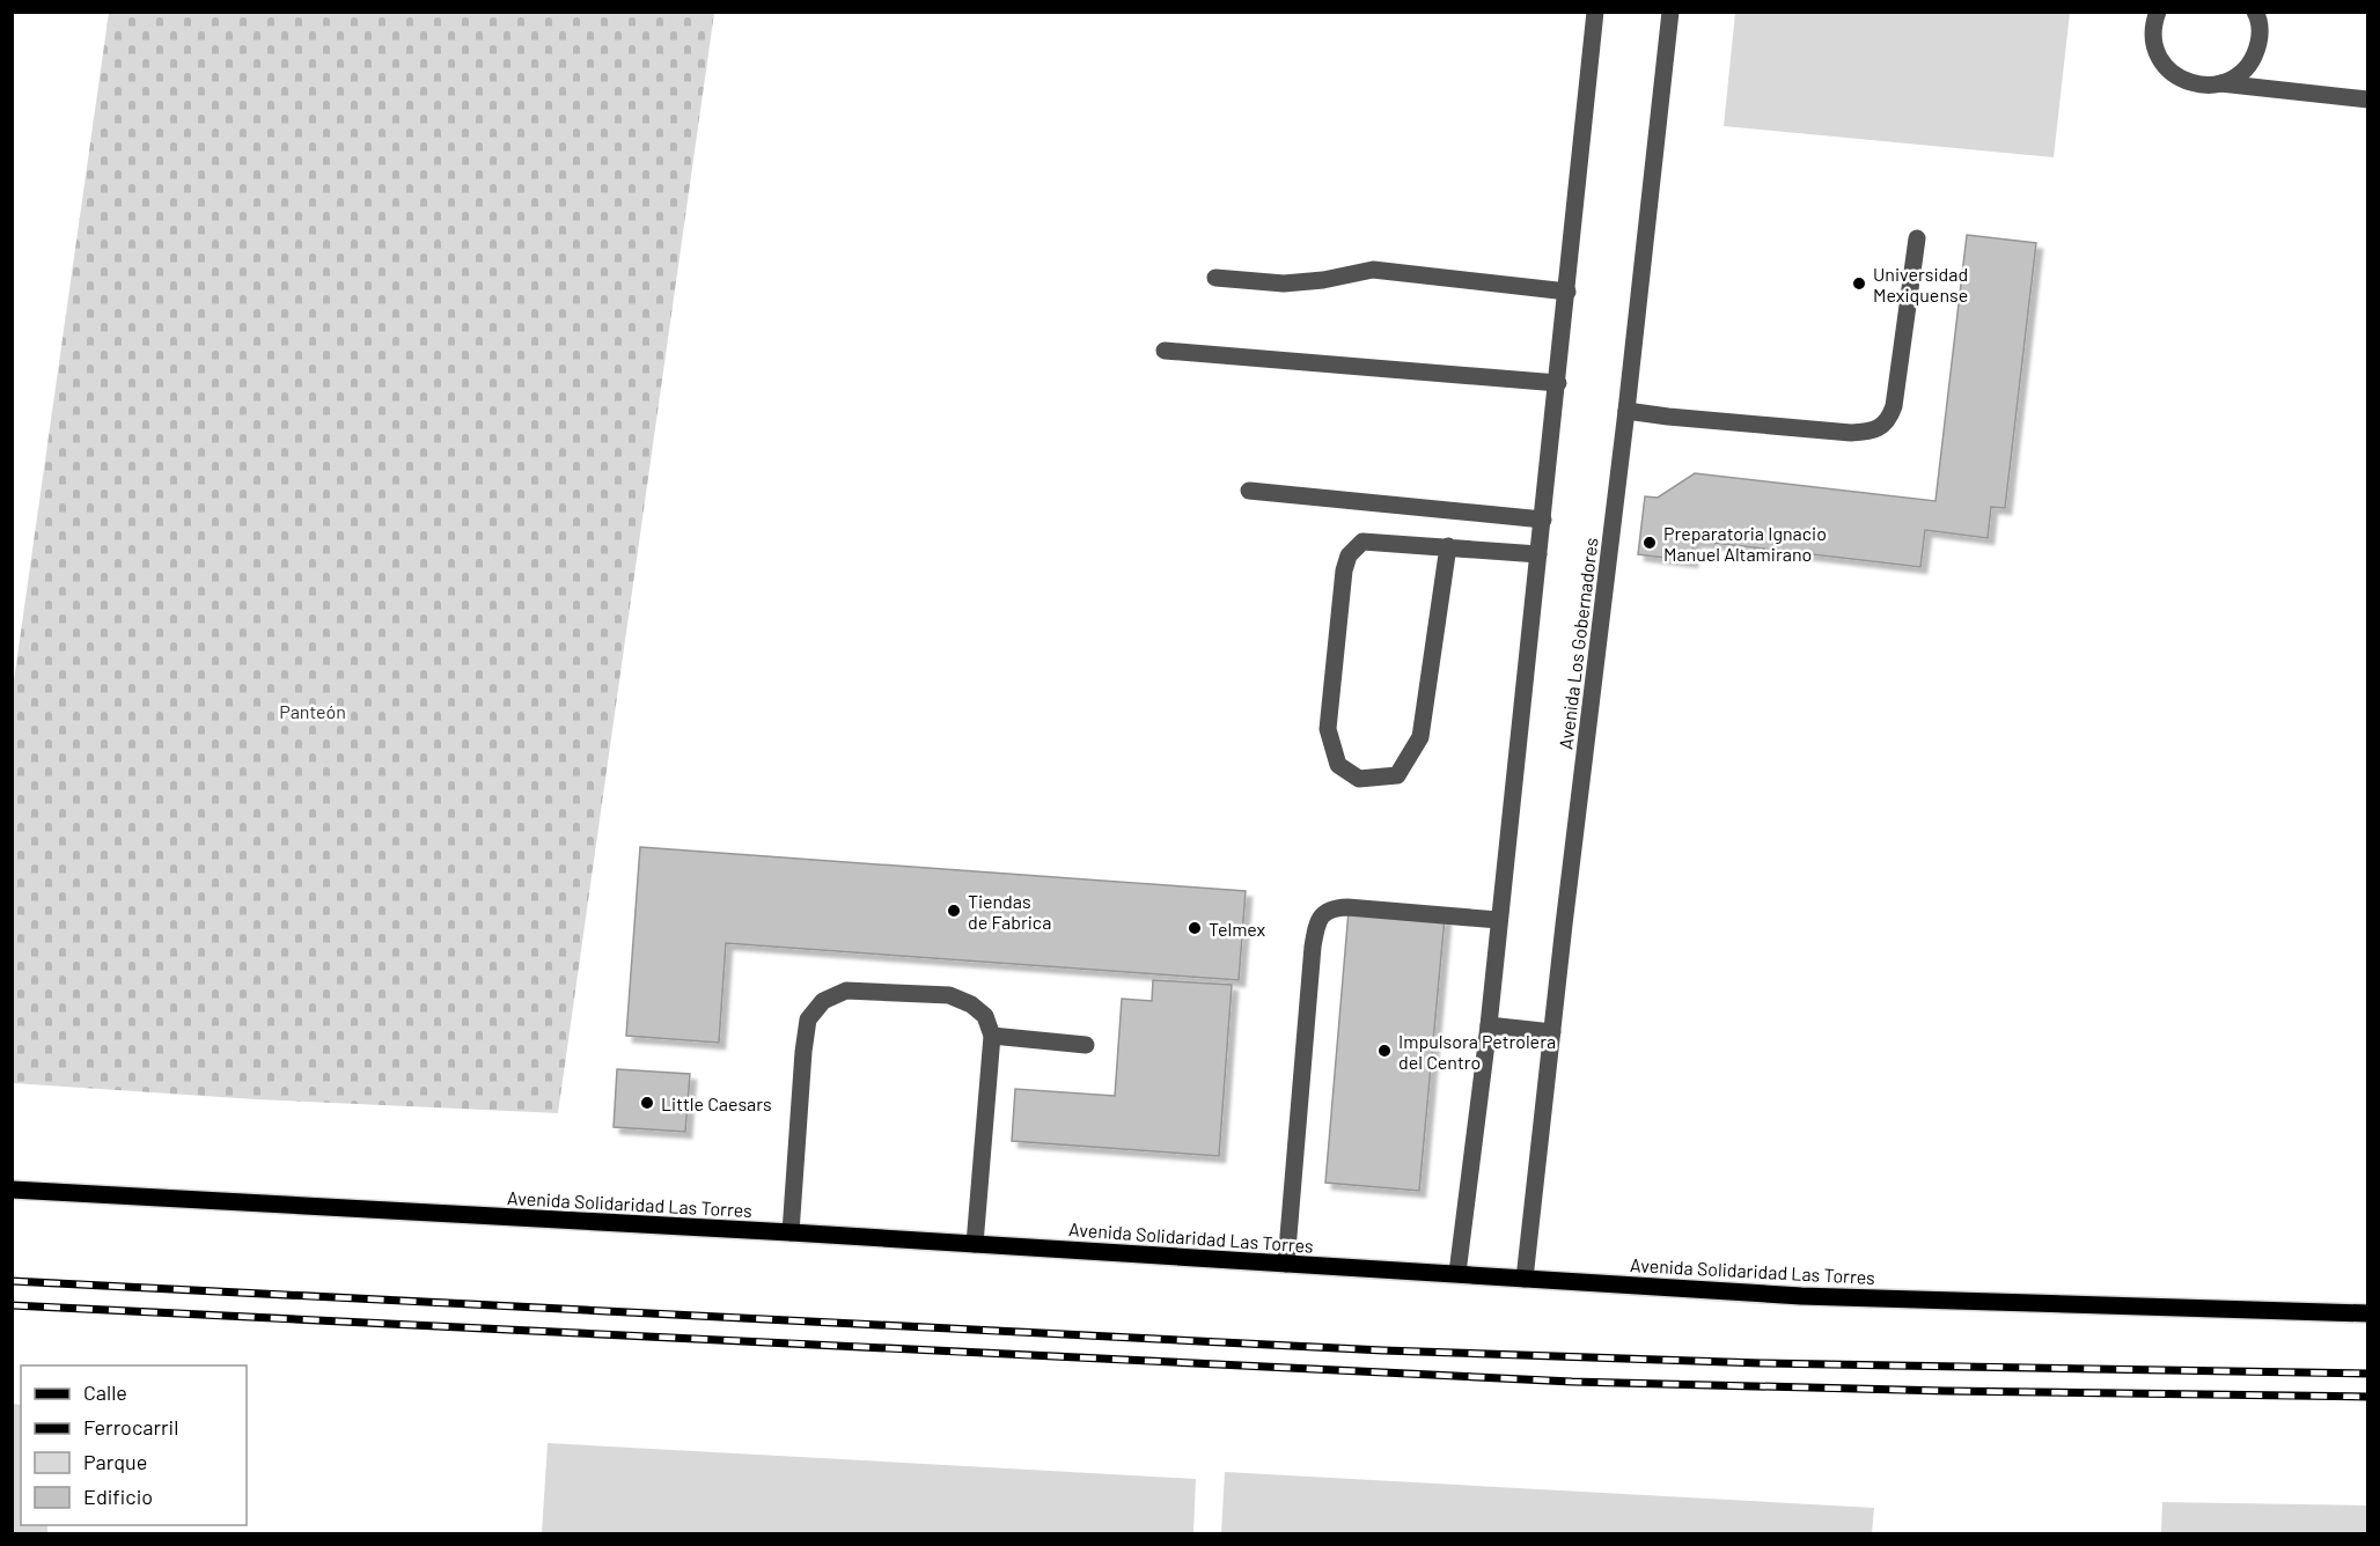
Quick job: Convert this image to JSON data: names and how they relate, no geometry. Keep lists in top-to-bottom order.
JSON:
{
  "streets": {
    "main road": ["Avenida Solidaridad Las Torres"],
    "street": ["Avenida Los Gobernadores"]
  },
  "crossings": [
    ["Avenida Los Gobernadores", "Avenida Solidaridad Las Torres"]
  ],
  "parks": ["Panteón"],
  "places": [
    "Universidad Mexiquense",
    "Preparatoria Ignacio Manuel Altamirano",
    "Tiendas de Fabrica",
    "Telmex",
    "Impulsora Petrolera del Centro",
    "Little Caesars"
  ],
  "legend": [
    "Calle",
    "Ferrocarril",
    "Parque",
    "Edificio"
  ]
}
